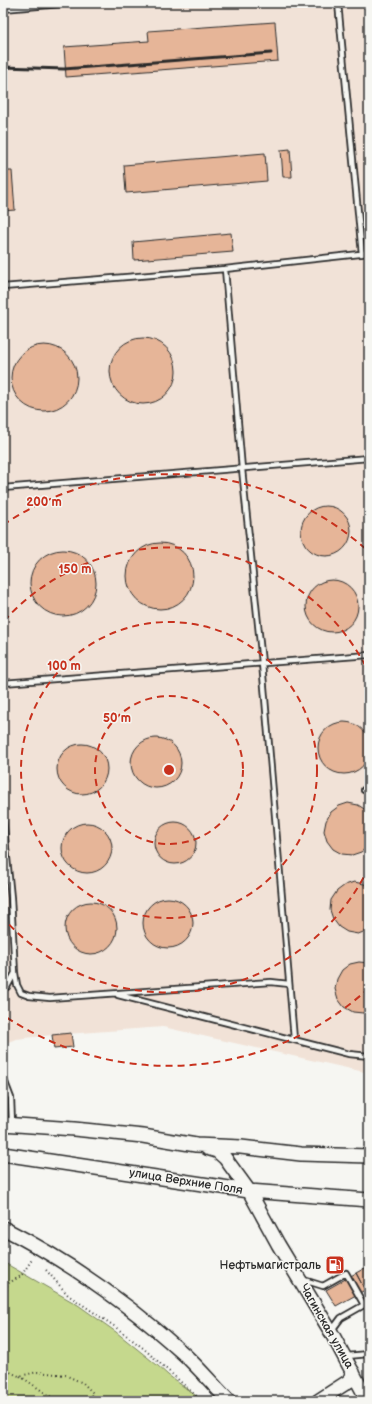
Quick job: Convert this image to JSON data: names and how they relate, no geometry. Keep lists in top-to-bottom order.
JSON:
{
  "streets": {
    "main road": ["улица Верхние Поля", "Чагинская улица"]
  },
  "crossings": [
    ["улица Верхние Поля", "Чагинская улица"]
  ],
  "places": {
    "fuel station": ["Нефтьмагистраль"]
  },
  "rings": [
    "200 m",
    "150 m",
    "100 m",
    "50 m"
  ]
}
